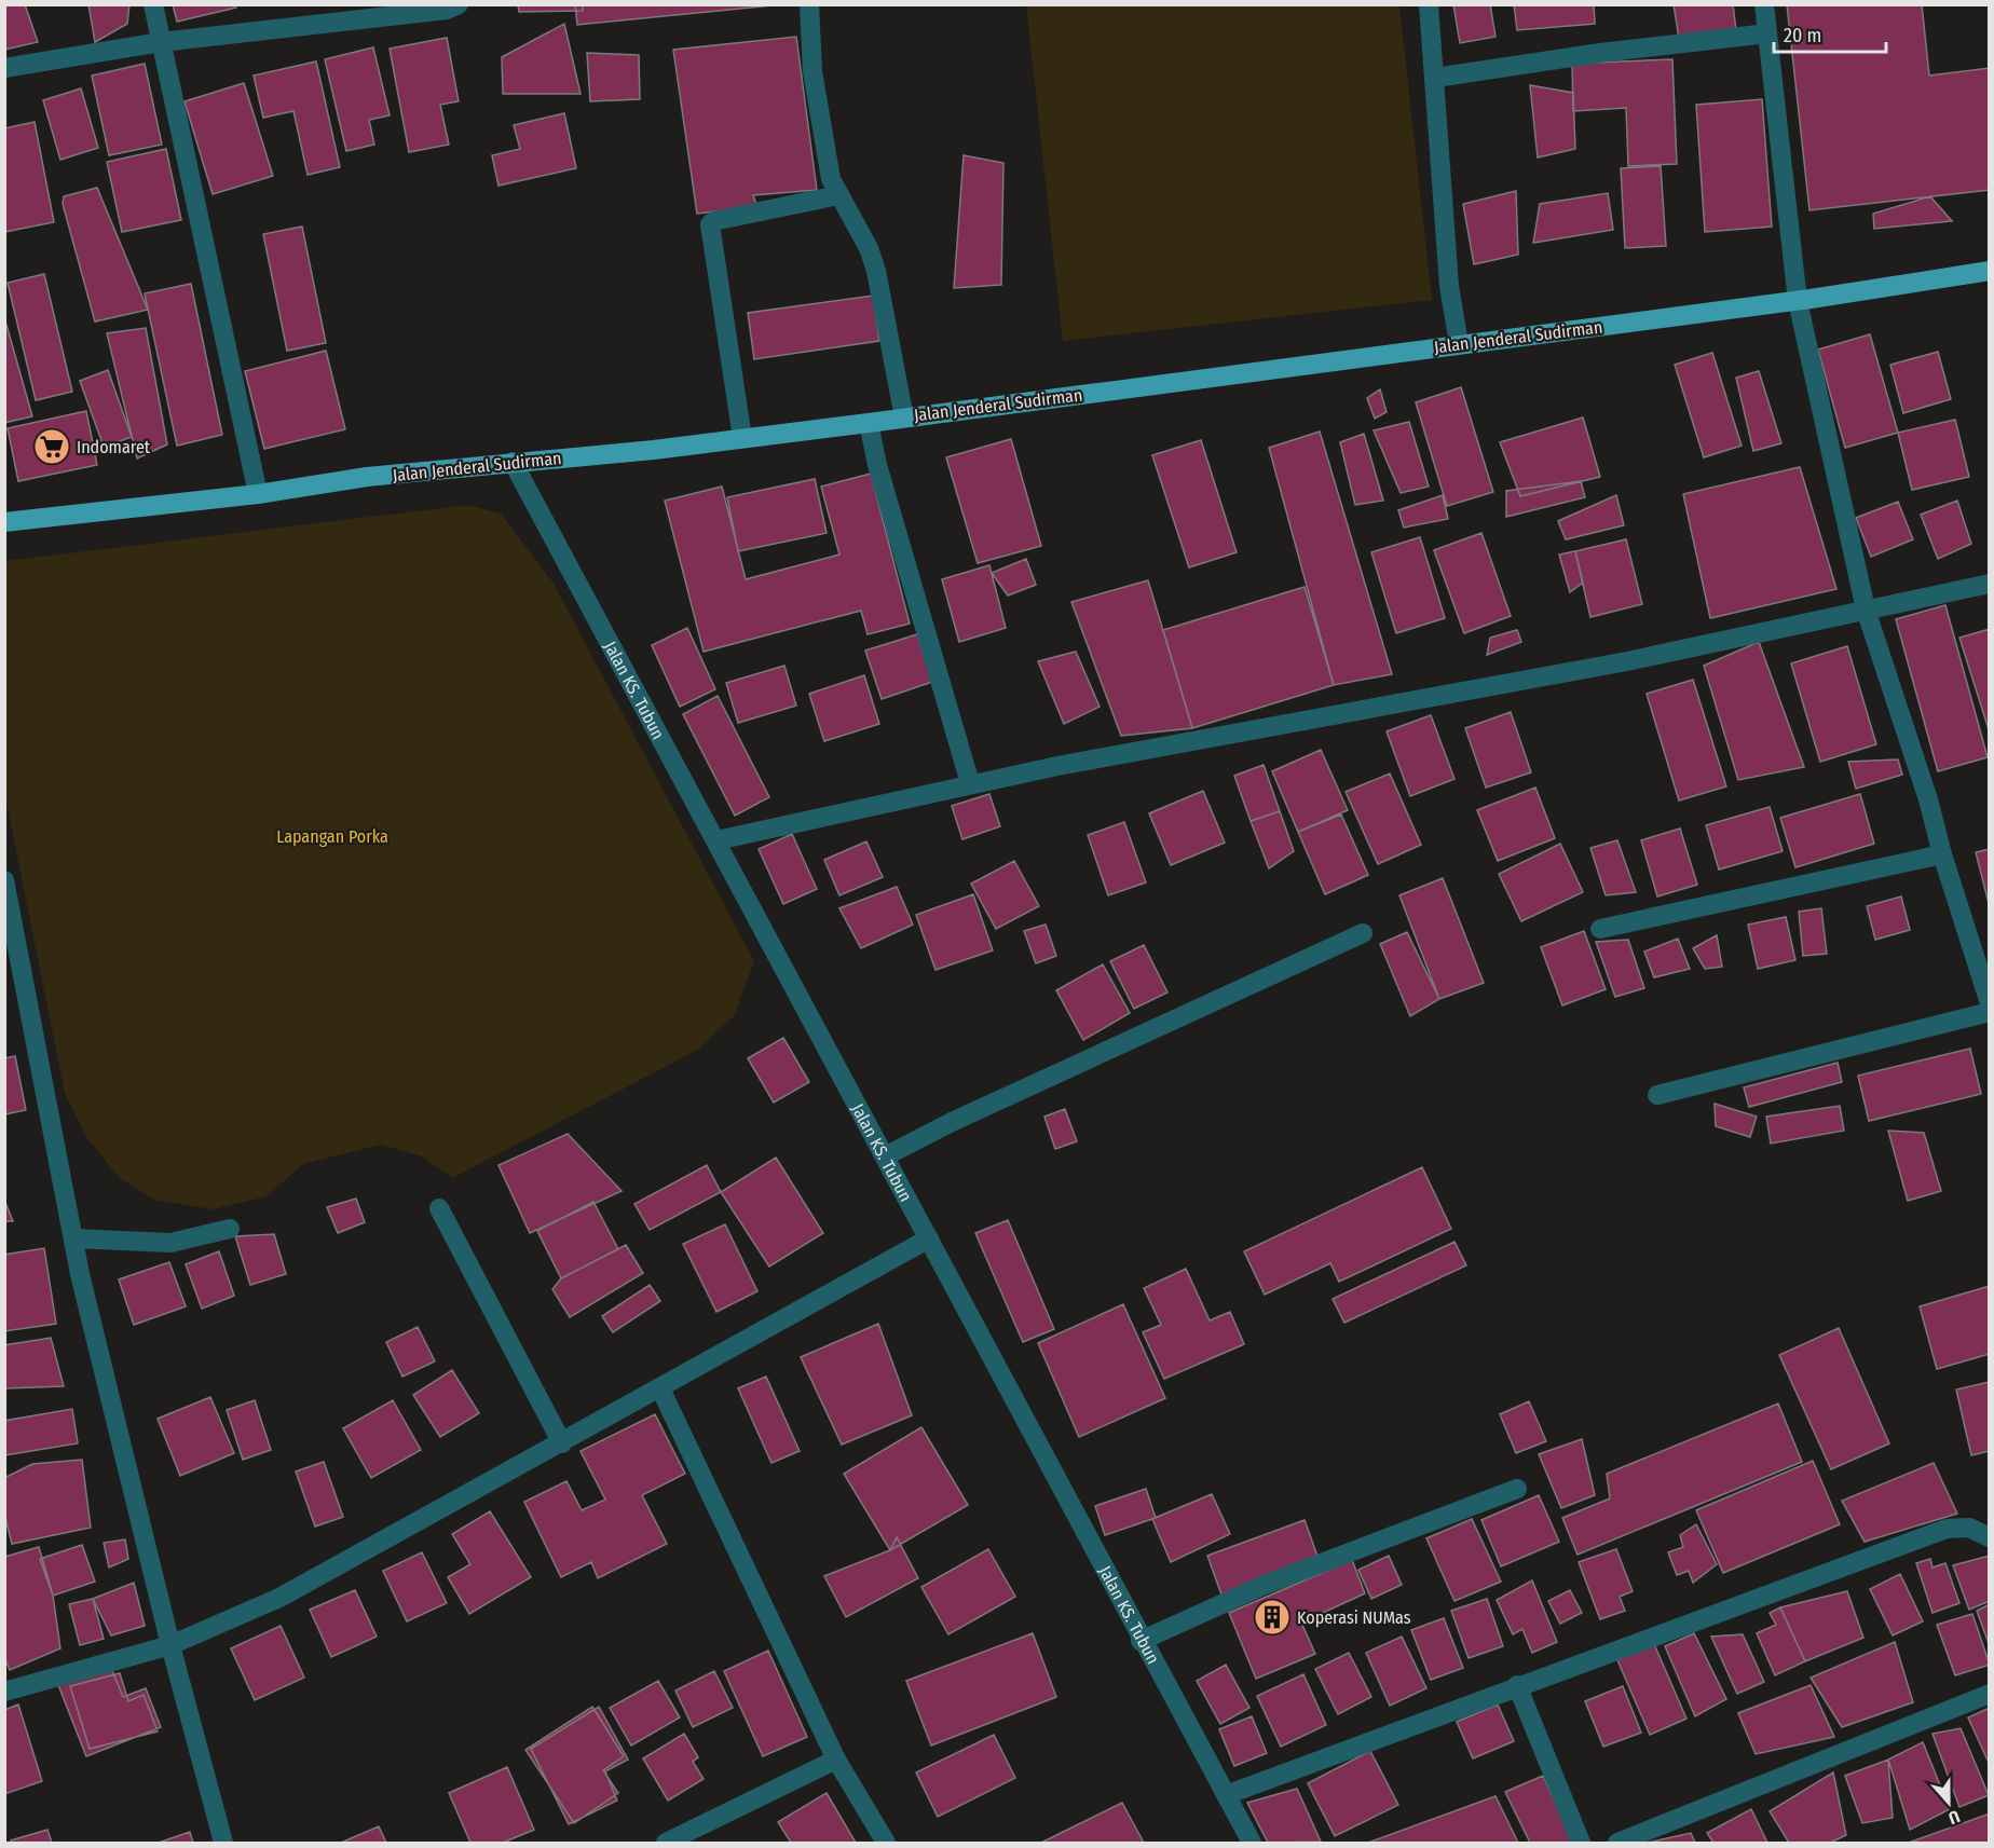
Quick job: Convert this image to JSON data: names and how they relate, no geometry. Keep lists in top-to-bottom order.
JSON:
{
  "streets": {
    "main road": ["Jalan Jenderal Sudirman"],
    "street": ["Jalan KS. Tubun"]
  },
  "crossings": [
    ["Jalan Jenderal Sudirman", "Jalan KS. Tubun"]
  ],
  "parks": ["Lapangan Porka"],
  "places": {
    "supermarket": ["Indomaret"],
    "building": ["Koperasi NUMas"]
  },
  "scale_bar": "20 m",
  "north": "bottom"
}
